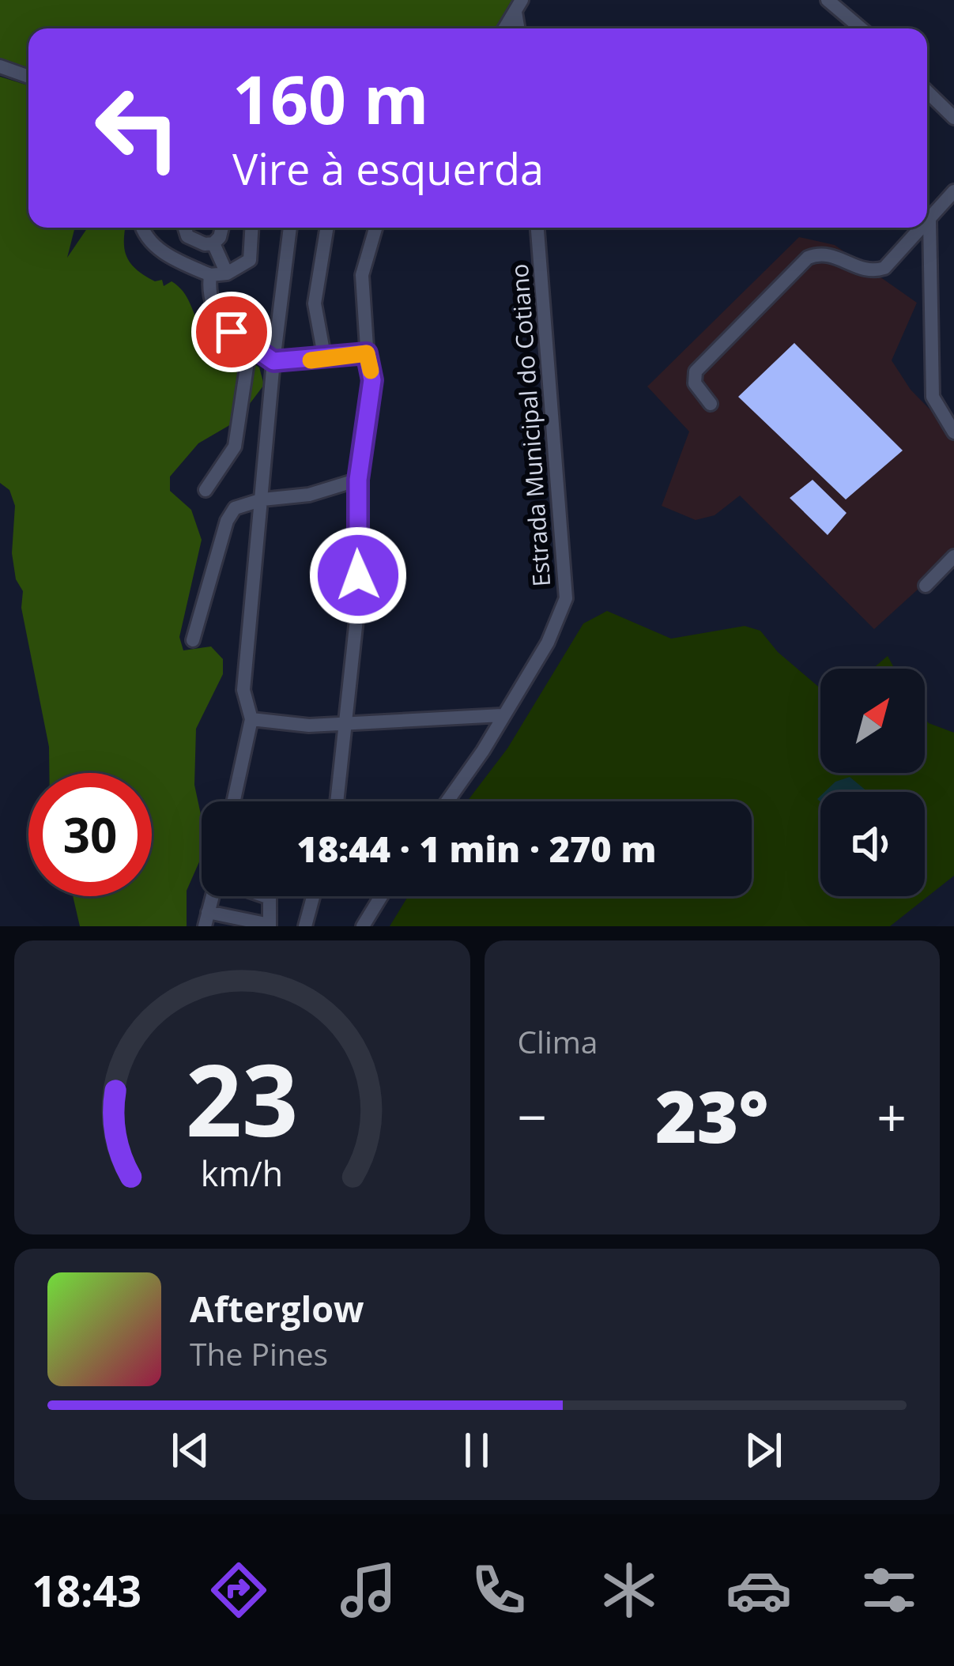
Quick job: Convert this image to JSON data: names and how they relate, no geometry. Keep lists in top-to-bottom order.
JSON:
{
  "streets": {
    "street": ["Estrada Municipal do Cotiano"]
  },
  "north": "top right",
  "page": {
    "turn": ["160 m", "Vire à esquerda"],
    "limit": "30",
    "trip": "18:44 · 1 min · 270 m",
    "tile": "Clima",
    "heat": ["−", "23°", "+"],
    "song": ["Afterglow", "The Pines"],
    "tabs": "18:43",
    "gauge": ["23", "km/h"]
  }
}
